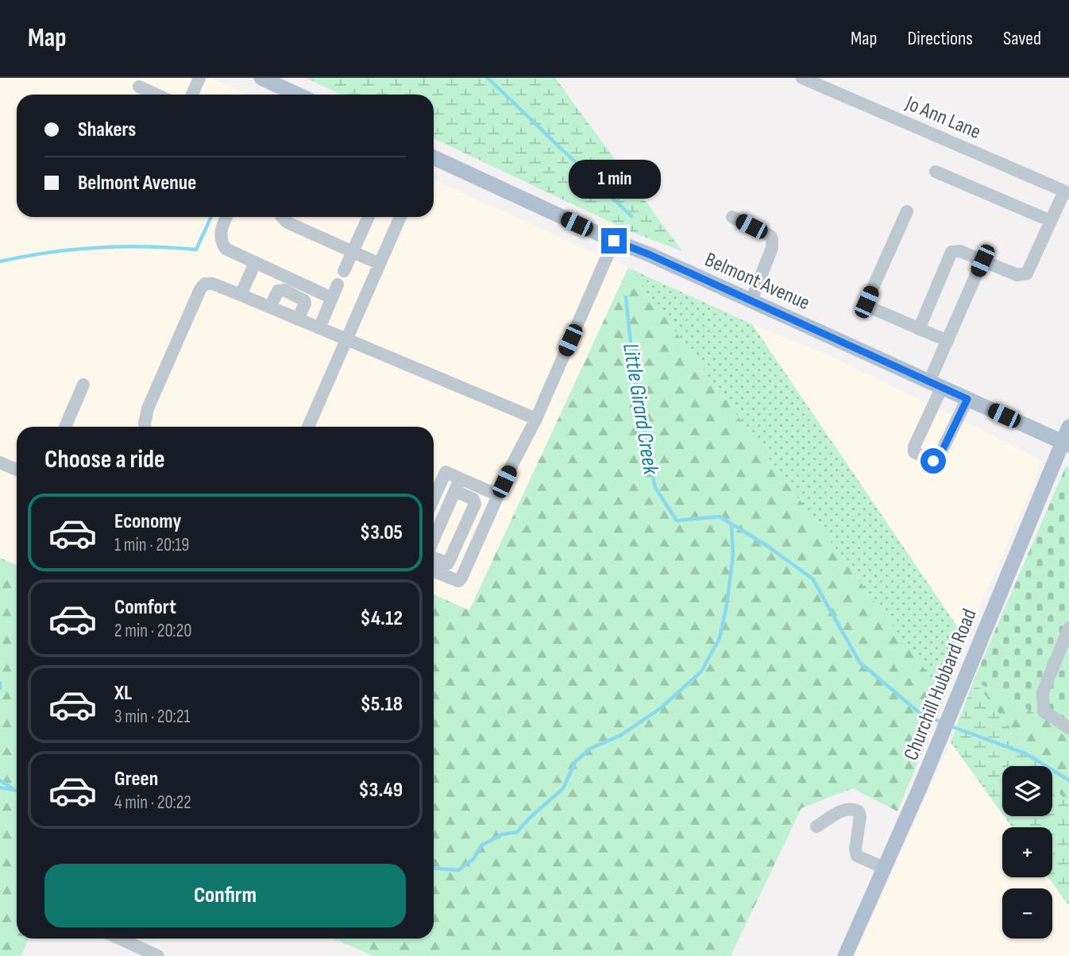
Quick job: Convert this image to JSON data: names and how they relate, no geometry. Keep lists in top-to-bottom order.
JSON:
{
  "streets": {
    "main road": ["Belmont Avenue", "Churchill Hubbard Road"],
    "street": ["Jo Ann Lane"]
  },
  "crossings": [
    ["Belmont Avenue", "Churchill Hubbard Road"]
  ],
  "water": ["Little Girard Creek"],
  "page": {
    "header": "Map",
    "nav": ["Map", "Directions", "Saved"],
    "banner": ["Shakers", "Belmont Avenue"],
    "bubble": "1 min",
    "heading": "Choose a ride",
    "list": [
      {
        "name": "Economy",
        "note": "1 min · 20:19",
        "value": "$3.05"
      },
      {
        "name": "Comfort",
        "note": "2 min · 20:20",
        "value": "$4.12"
      },
      {
        "name": "XL",
        "note": "3 min · 20:21",
        "value": "$5.18"
      },
      {
        "name": "Green",
        "note": "4 min · 20:22",
        "value": "$3.49"
      }
    ],
    "map_buttons": ["+", "−"],
    "buttons": "Confirm"
  }
}
